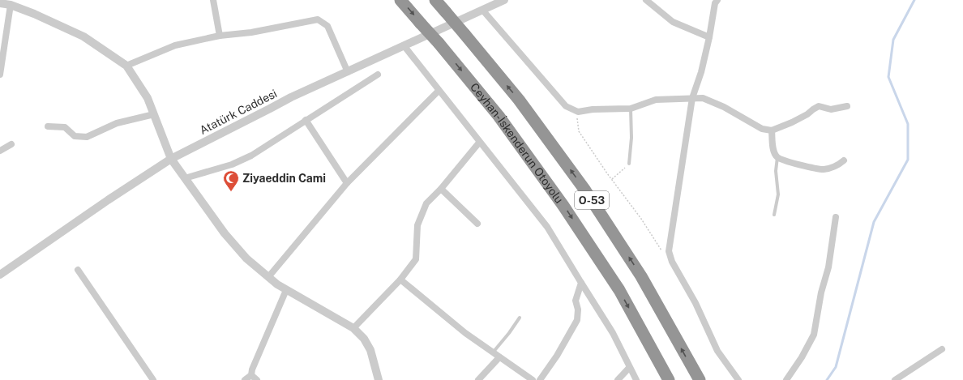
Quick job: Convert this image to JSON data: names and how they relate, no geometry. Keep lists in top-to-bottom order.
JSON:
{
  "streets": {
    "highway": ["Ceyhan-İskenderun Otoyolu", "O-53"],
    "street": ["Atatürk Caddesi"]
  },
  "places": {
    "mosque": ["Ziyaeddin Cami"]
  }
}
